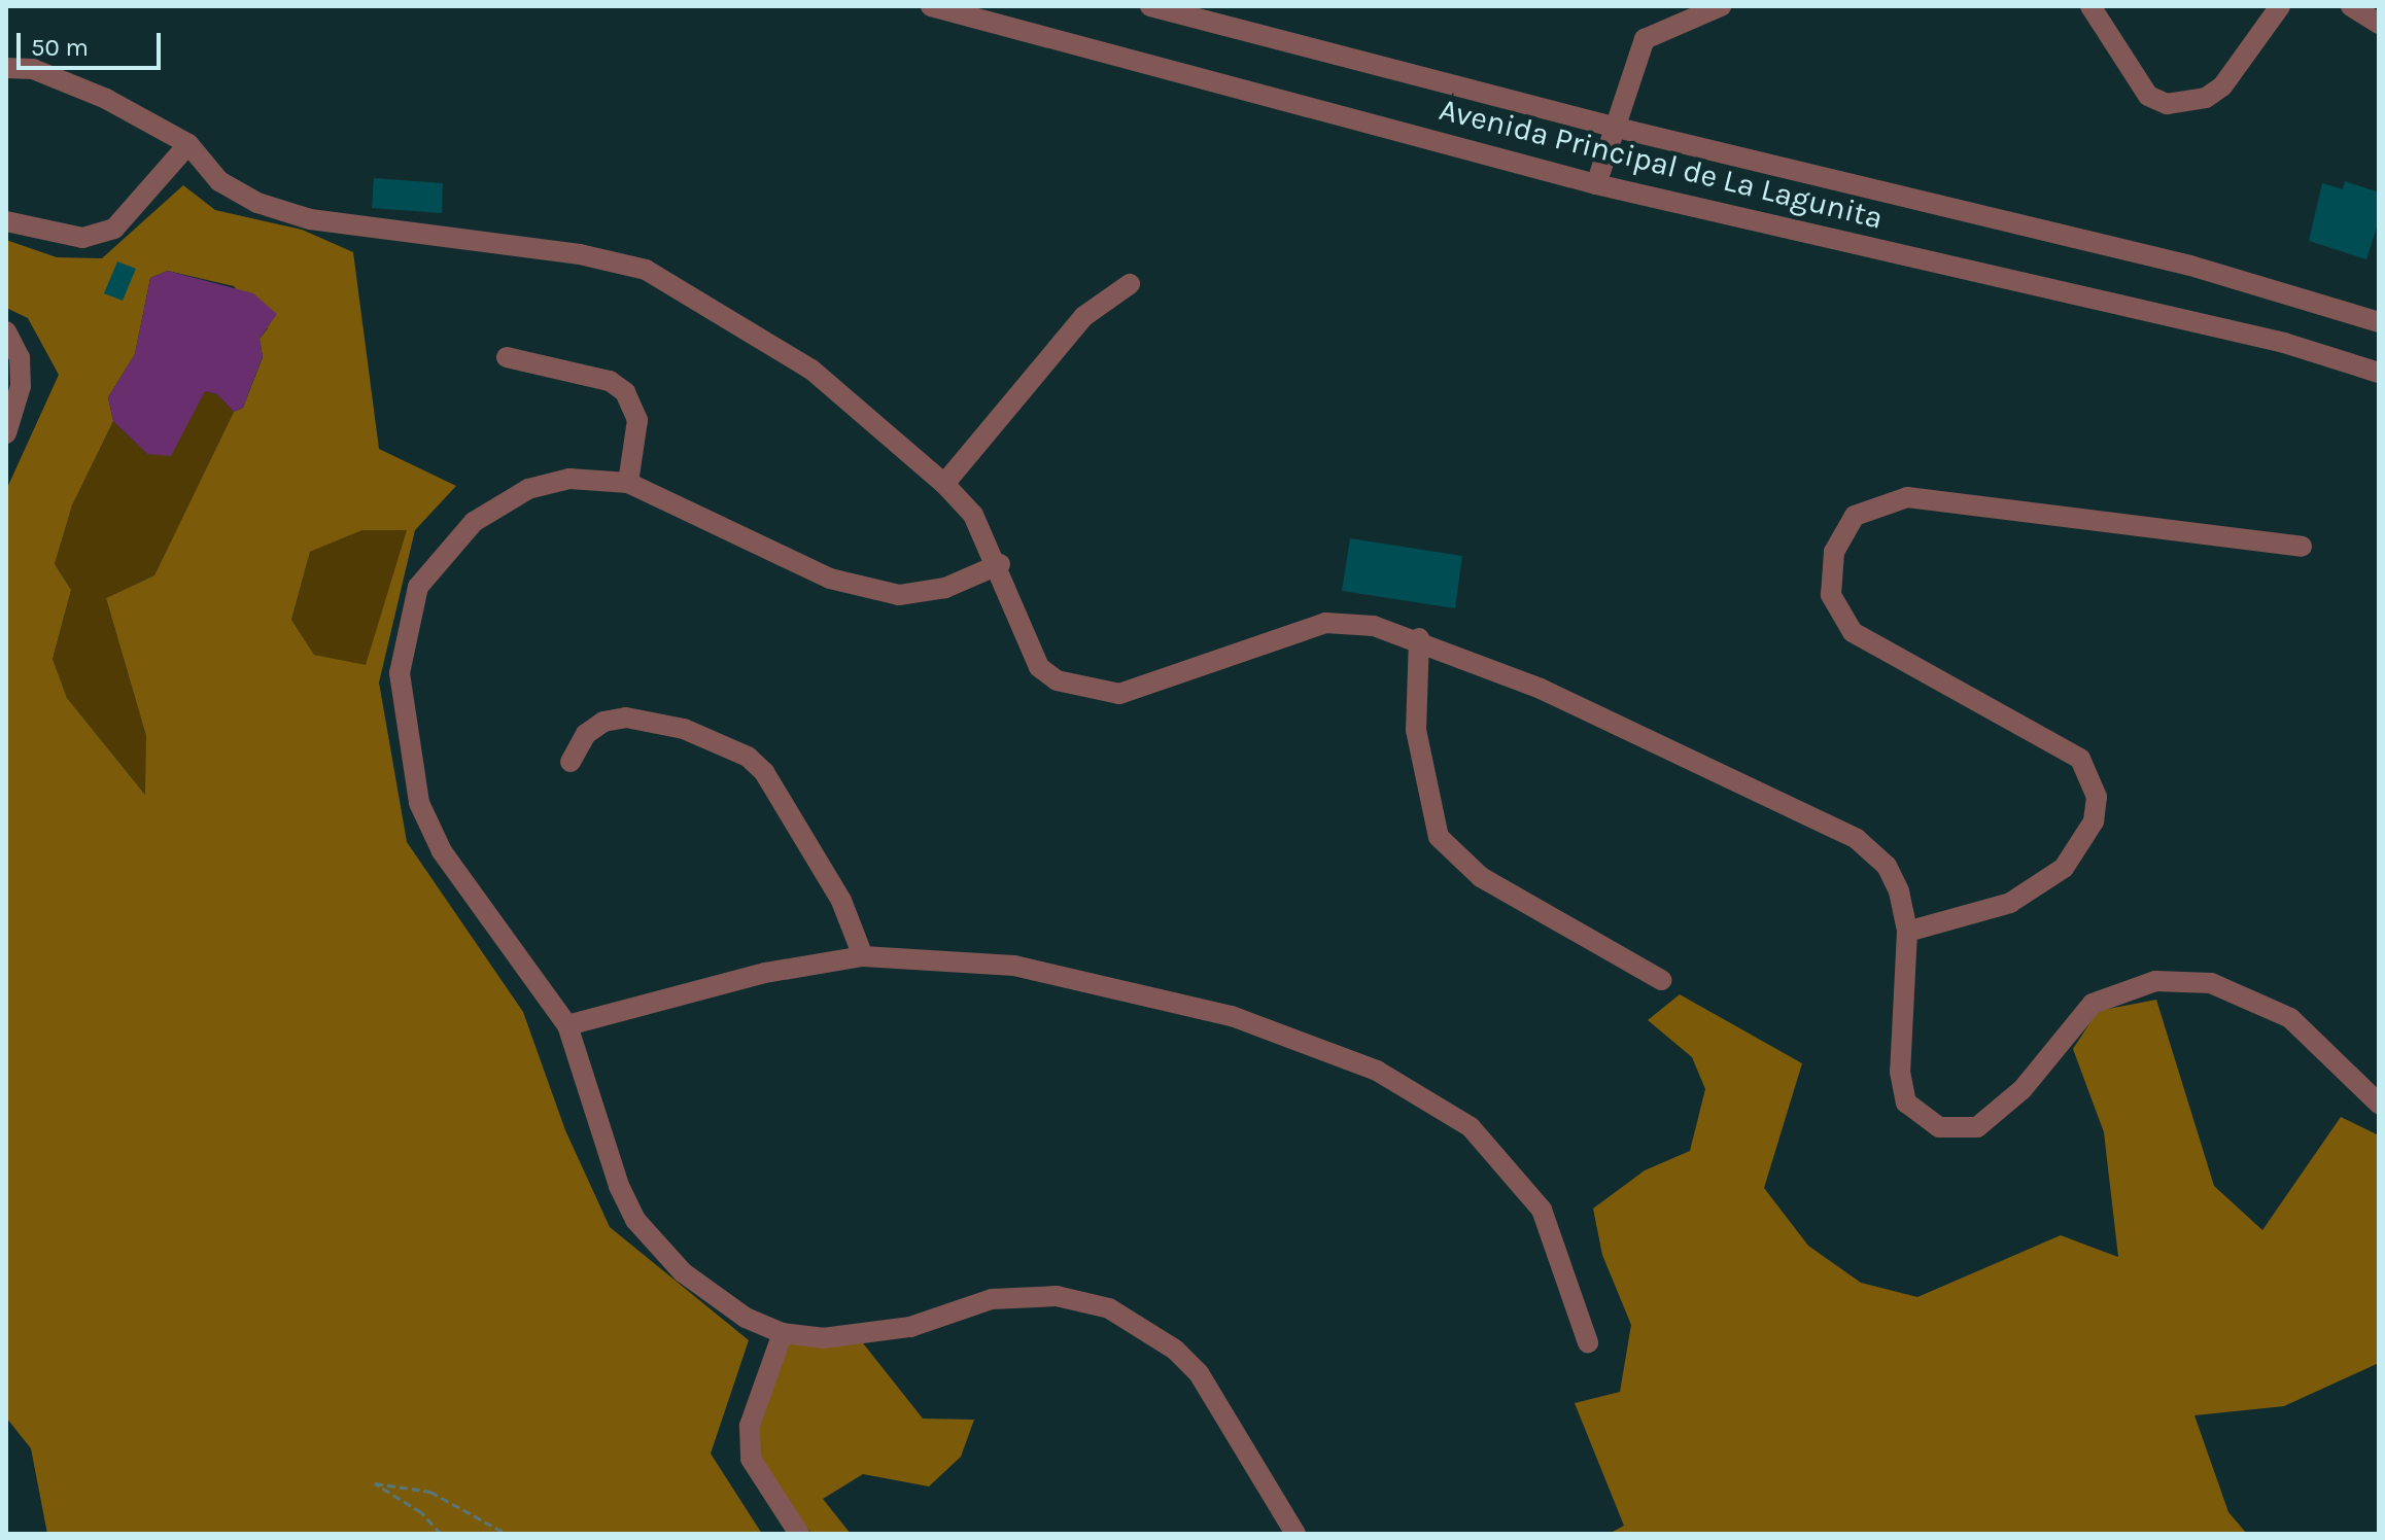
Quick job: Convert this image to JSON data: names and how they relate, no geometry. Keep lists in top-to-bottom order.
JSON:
{
  "streets": {
    "street": ["Avenida Principal de La Lagunita"]
  },
  "scale_bar": "50 m"
}
